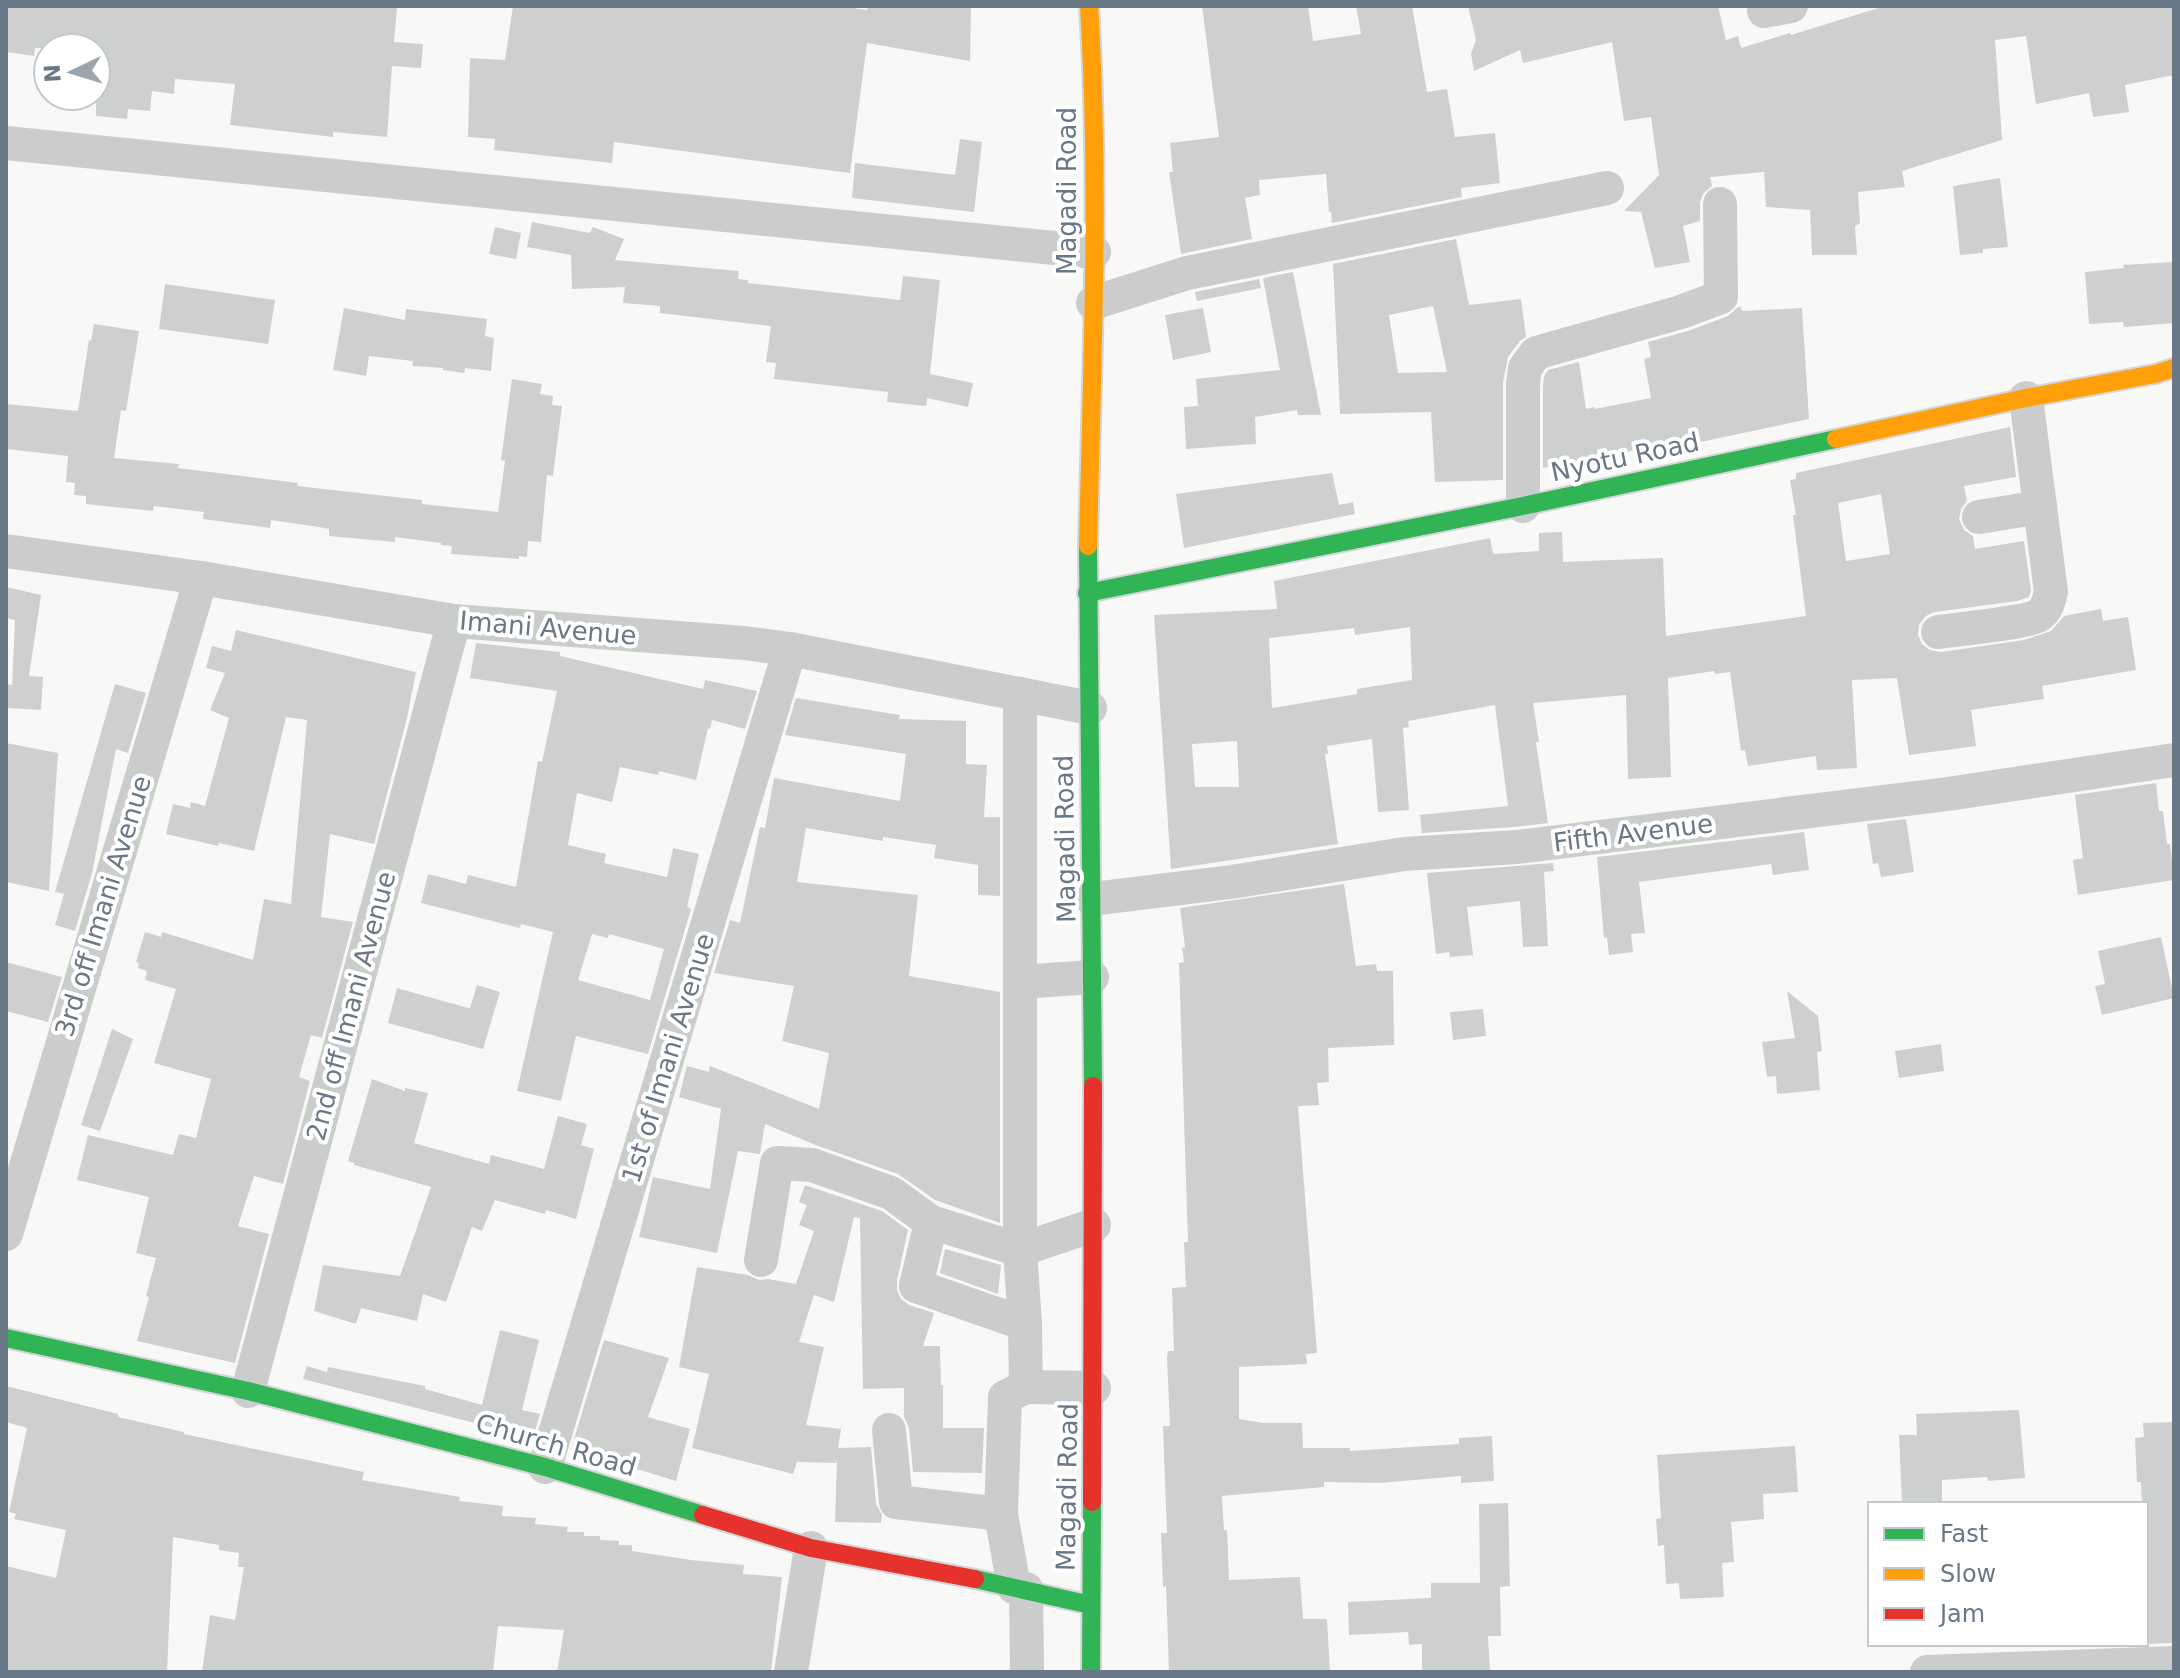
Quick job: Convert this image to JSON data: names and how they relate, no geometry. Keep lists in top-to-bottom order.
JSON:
{
  "streets": {
    "main road": ["Magadi Road", "Nyotu Road", "Church Road"],
    "street": [
      "Imani Avenue",
      "Fifth Avenue",
      "3rd off Imani Avenue",
      "2nd off Imani Avenue",
      "1st of Imani Avenue"
    ]
  },
  "crossings": [
    ["Magadi Road", "Nyotu Road"],
    ["Magadi Road", "Imani Avenue"],
    ["Magadi Road", "Fifth Avenue"],
    ["Magadi Road", "Church Road"],
    ["Imani Avenue", "3rd off Imani Avenue"],
    ["Imani Avenue", "2nd off Imani Avenue"],
    ["Imani Avenue", "1st of Imani Avenue"],
    ["2nd off Imani Avenue", "Church Road"],
    ["1st of Imani Avenue", "Church Road"]
  ],
  "legend": ["Fast", "Slow", "Jam"],
  "north": "left"
}
